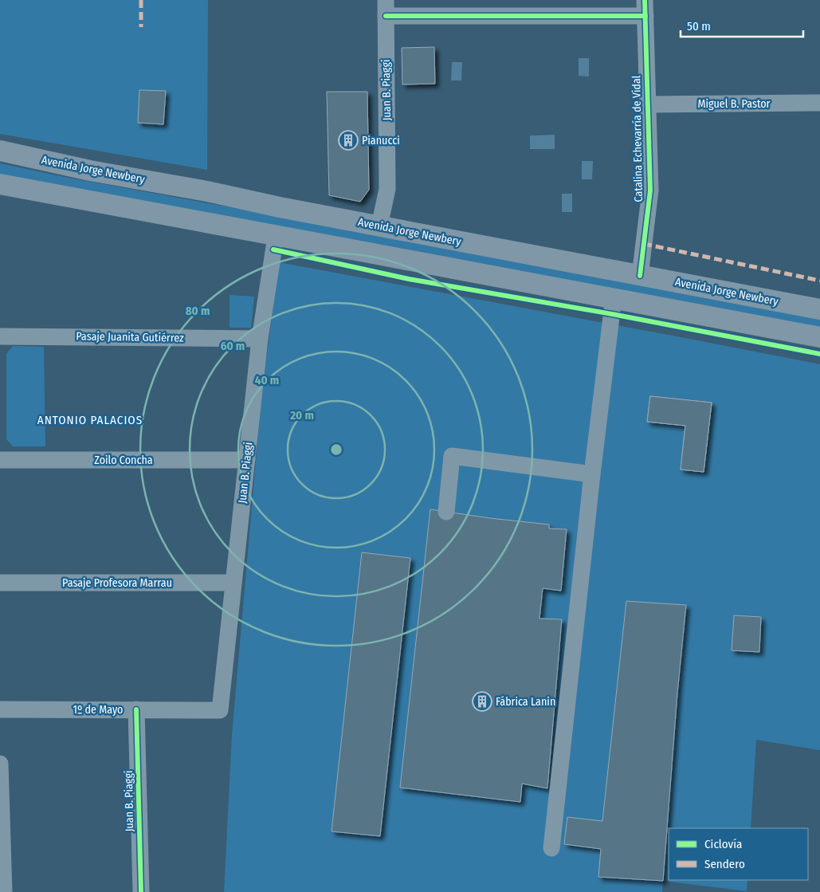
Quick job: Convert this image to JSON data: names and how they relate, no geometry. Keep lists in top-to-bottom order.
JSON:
{
  "streets": {
    "main road": ["Avenida Jorge Newbery"],
    "street": [
      "Juan B. Piaggi",
      "Miguel B. Pastor",
      "Catalina Echevarría de Vidal",
      "Pasaje Juanita Gutiérrez",
      "Zoilo Concha",
      "Pasaje Profesora Marrau",
      "1º de Mayo"
    ]
  },
  "crossings": [
    ["Juan B. Piaggi", "Avenida Jorge Newbery"],
    ["Juan B. Piaggi", "Pasaje Juanita Gutiérrez"],
    ["Juan B. Piaggi", "Zoilo Concha"],
    ["Juan B. Piaggi", "Pasaje Profesora Marrau"],
    ["Juan B. Piaggi", "1º de Mayo"],
    ["Miguel B. Pastor", "Catalina Echevarría de Vidal"],
    ["Catalina Echevarría de Vidal", "Avenida Jorge Newbery"]
  ],
  "districts": ["ANTONIO PALACIOS"],
  "places": {
    "building": ["Pianucci", "Fábrica Lanin"]
  },
  "legend": ["Ciclovía", "Sendero"],
  "scale_bar": "50 m",
  "rings": [
    "80 m",
    "60 m",
    "40 m",
    "20 m"
  ]
}
